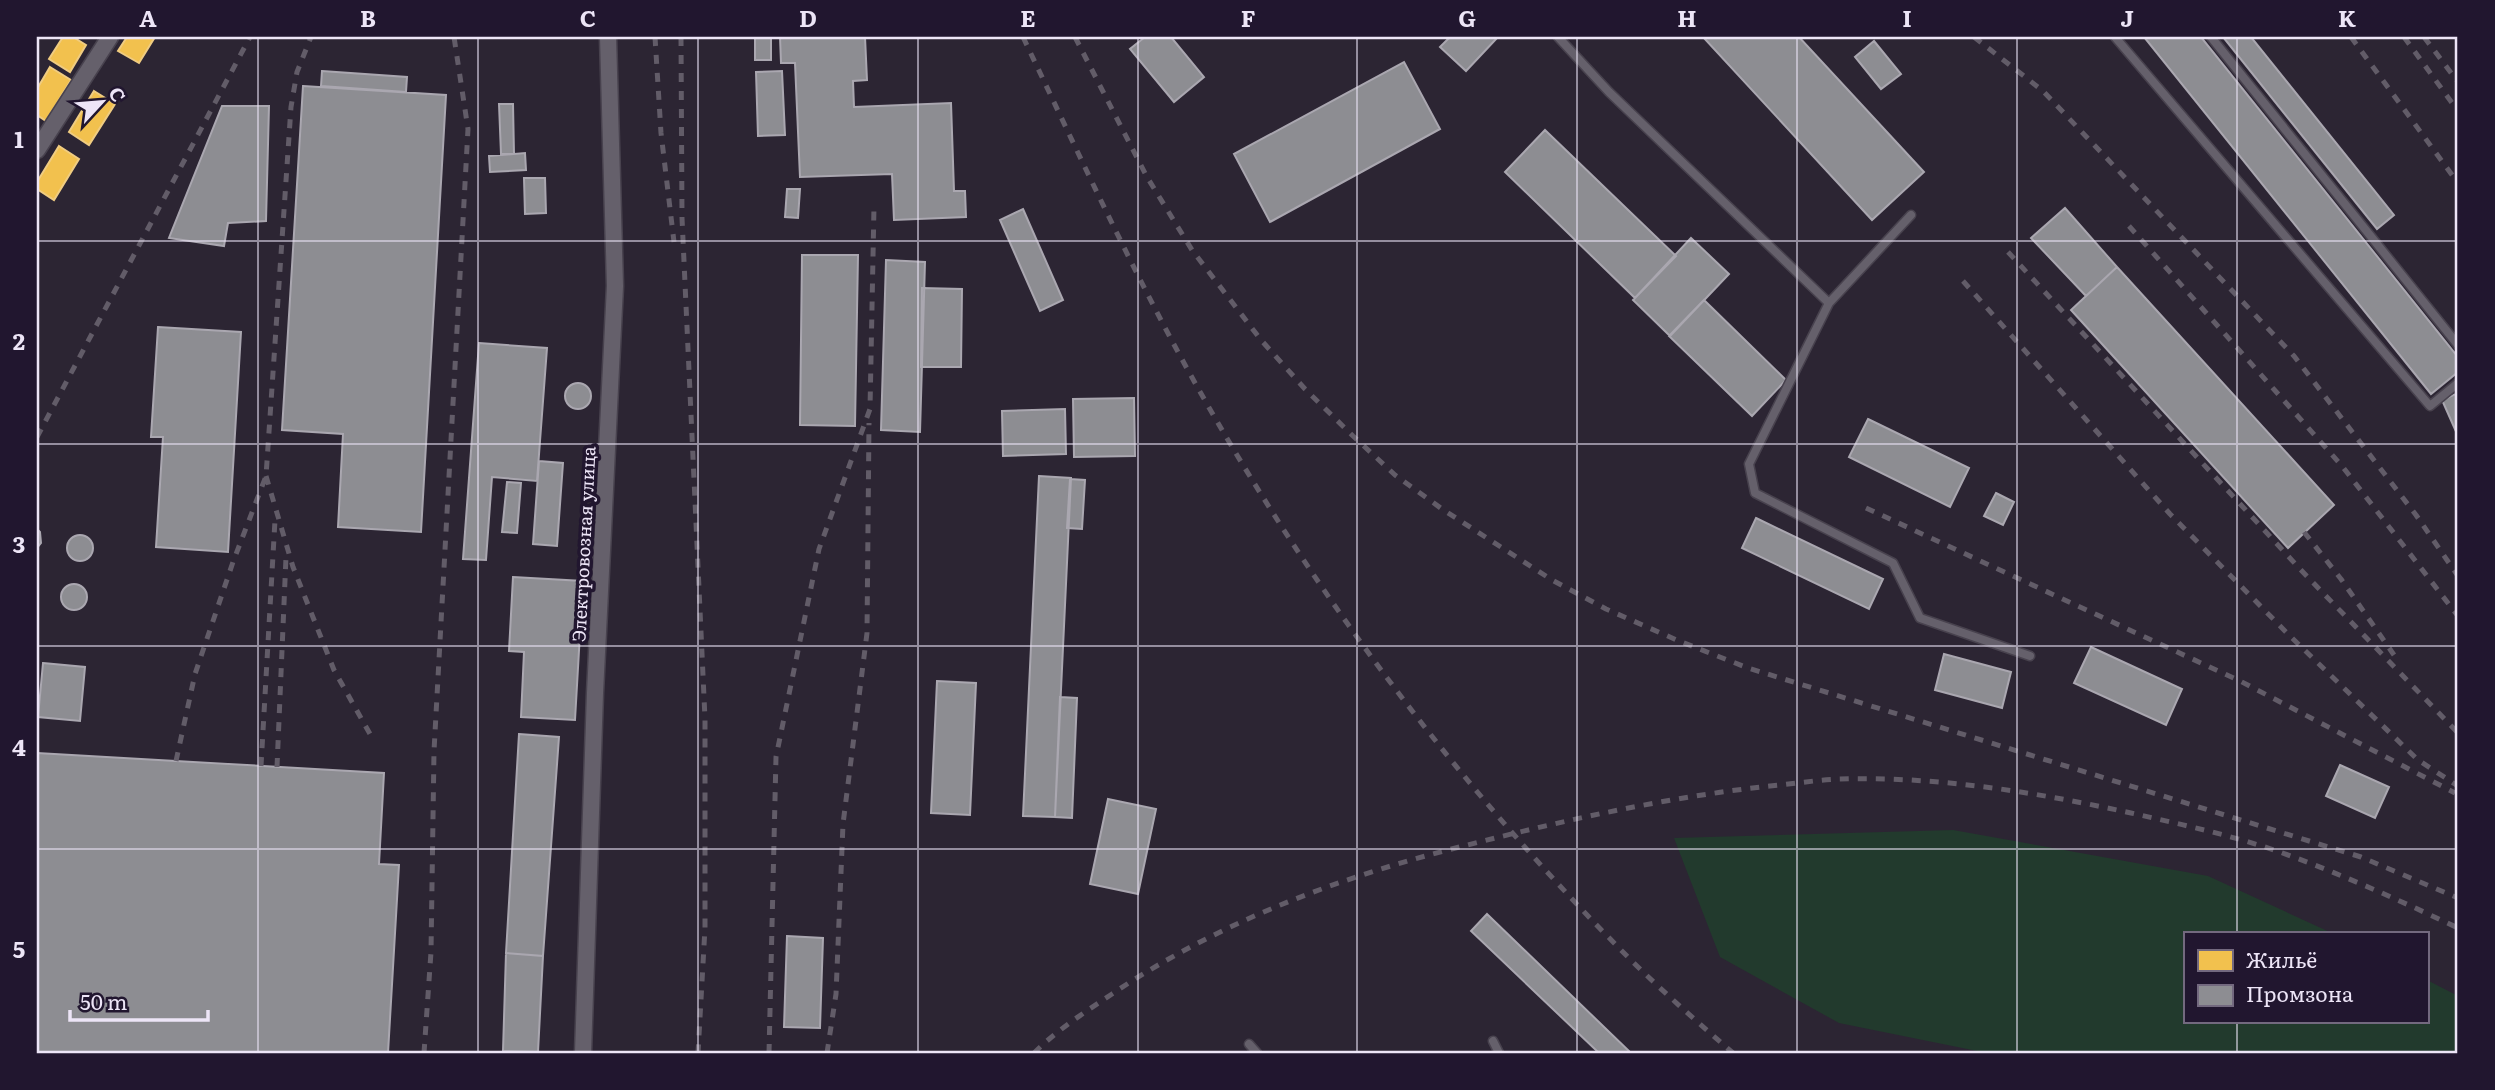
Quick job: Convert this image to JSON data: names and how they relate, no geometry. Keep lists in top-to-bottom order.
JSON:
{
  "streets": {
    "street": ["Электровозная улица"]
  },
  "legend": ["Жильё", "Промзона"],
  "scale_bar": "50 m",
  "north": "top right",
  "grid": {
    "columns": [
      "A",
      "B",
      "C",
      "D",
      "E",
      "F",
      "G",
      "H",
      "I",
      "J",
      "K"
    ],
    "rows": [
      "1",
      "2",
      "3",
      "4",
      "5"
    ]
  }
}
